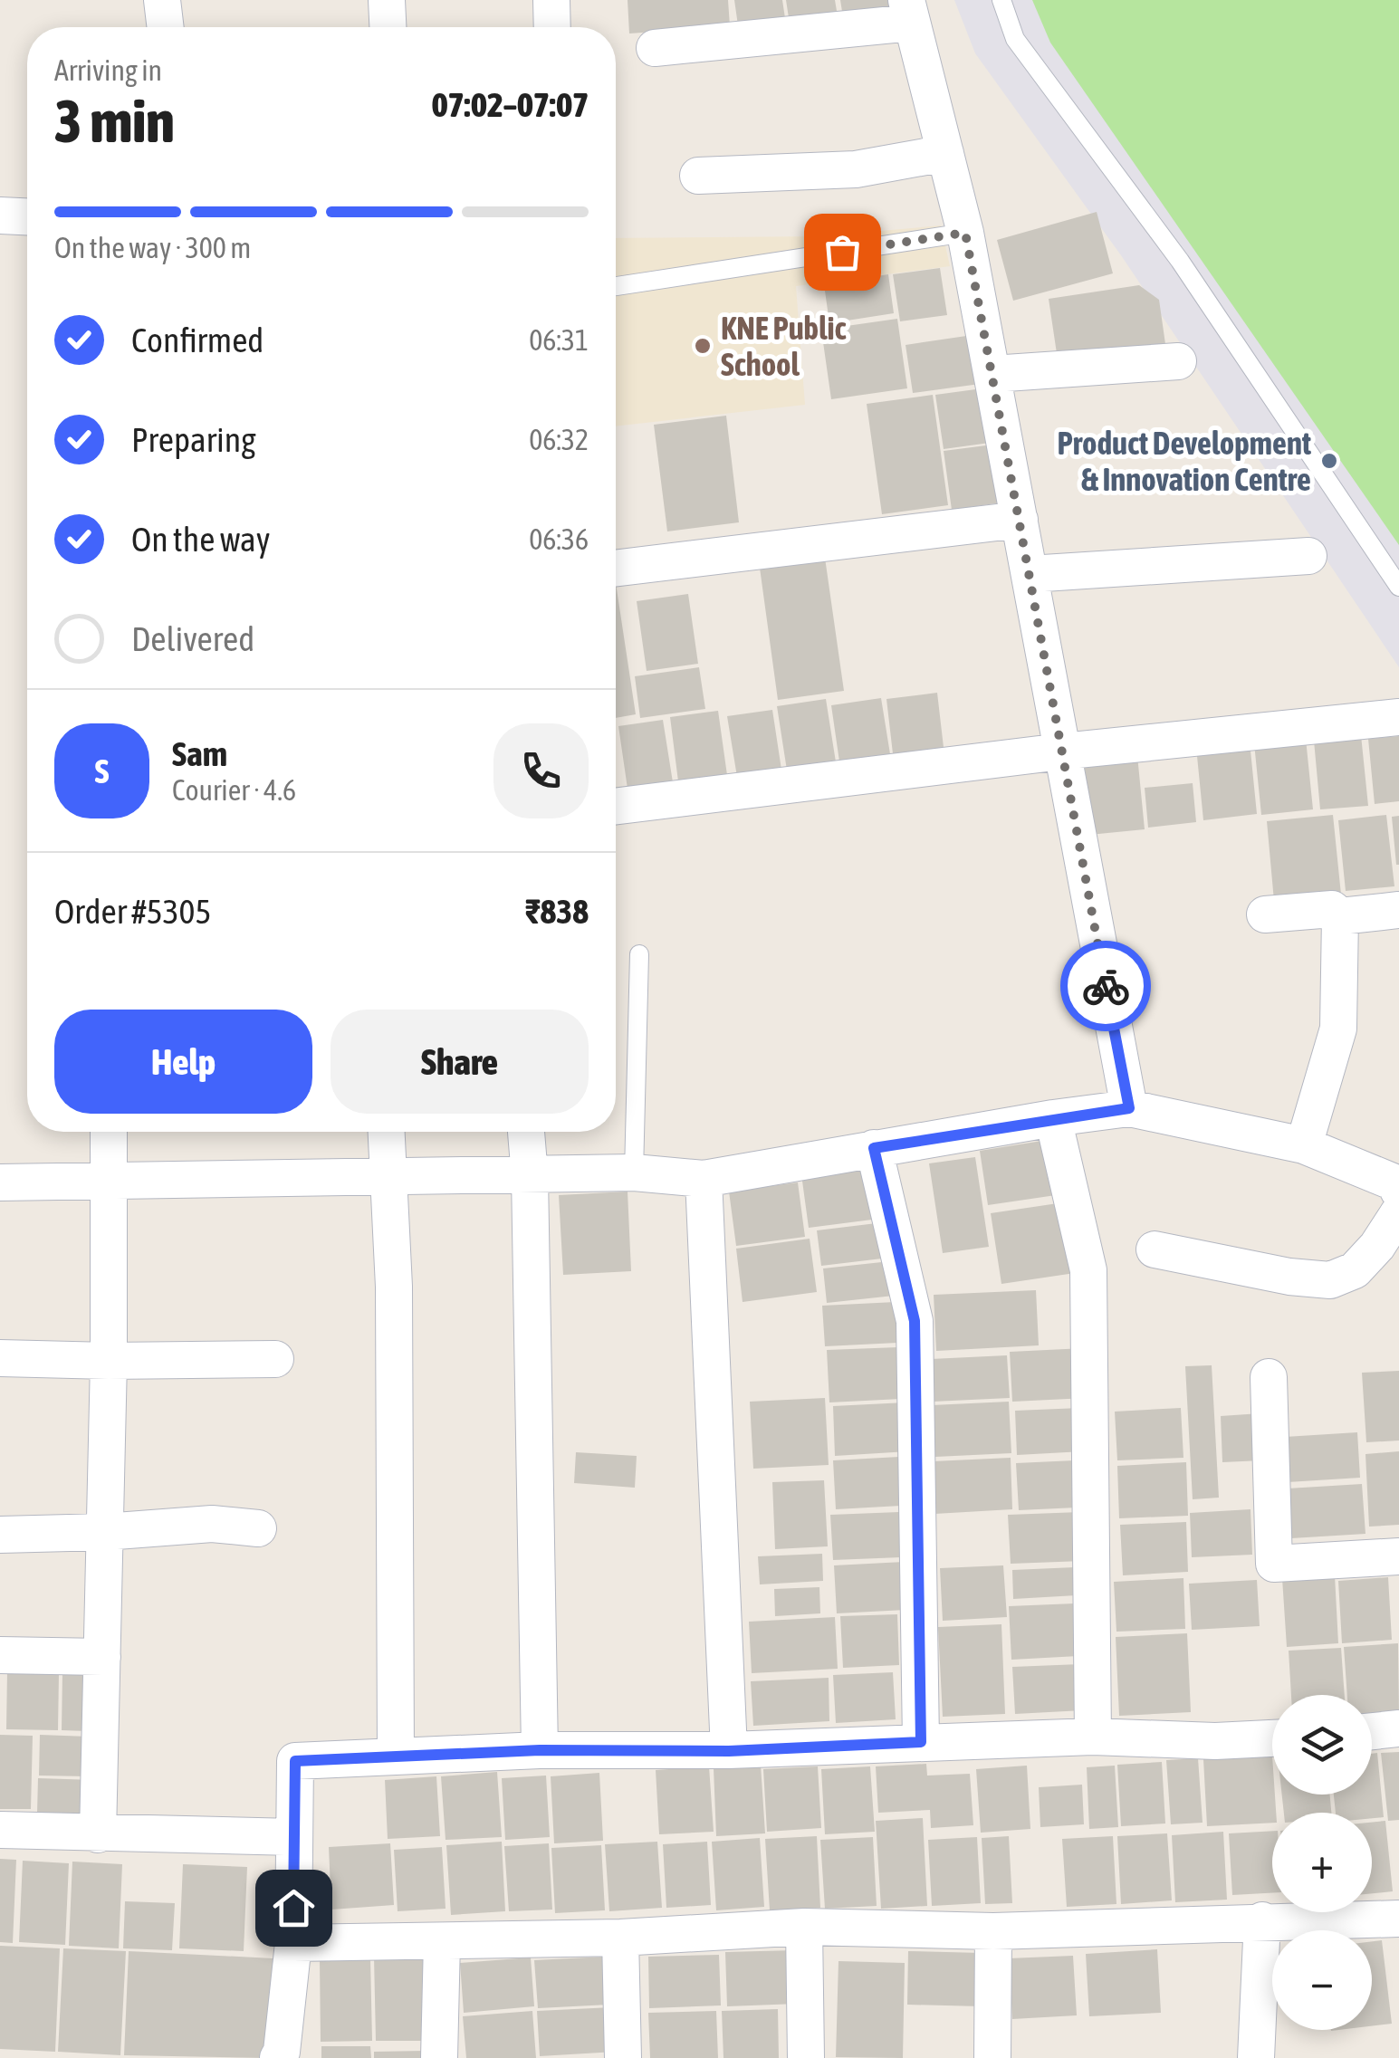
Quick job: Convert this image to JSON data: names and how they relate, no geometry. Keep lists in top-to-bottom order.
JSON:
{
  "places": ["KNE Public School", "Product Development & Innovation Centre"],
  "page": {
    "heading": ["3 min", "Arriving in", "07:02–07:07"],
    "panel": [
      "Sam",
      "Courier · 4.6",
      "Order #5305",
      "₹838"
    ],
    "bar": "On the way · 300 m",
    "list": [
      ["Confirmed", "06:31"],
      ["Preparing", "06:32"],
      ["On the way", "06:36"],
      "Delivered"
    ],
    "round": "S",
    "buttons": ["Help", "Share"],
    "map_buttons": ["+", "−"]
  }
}
